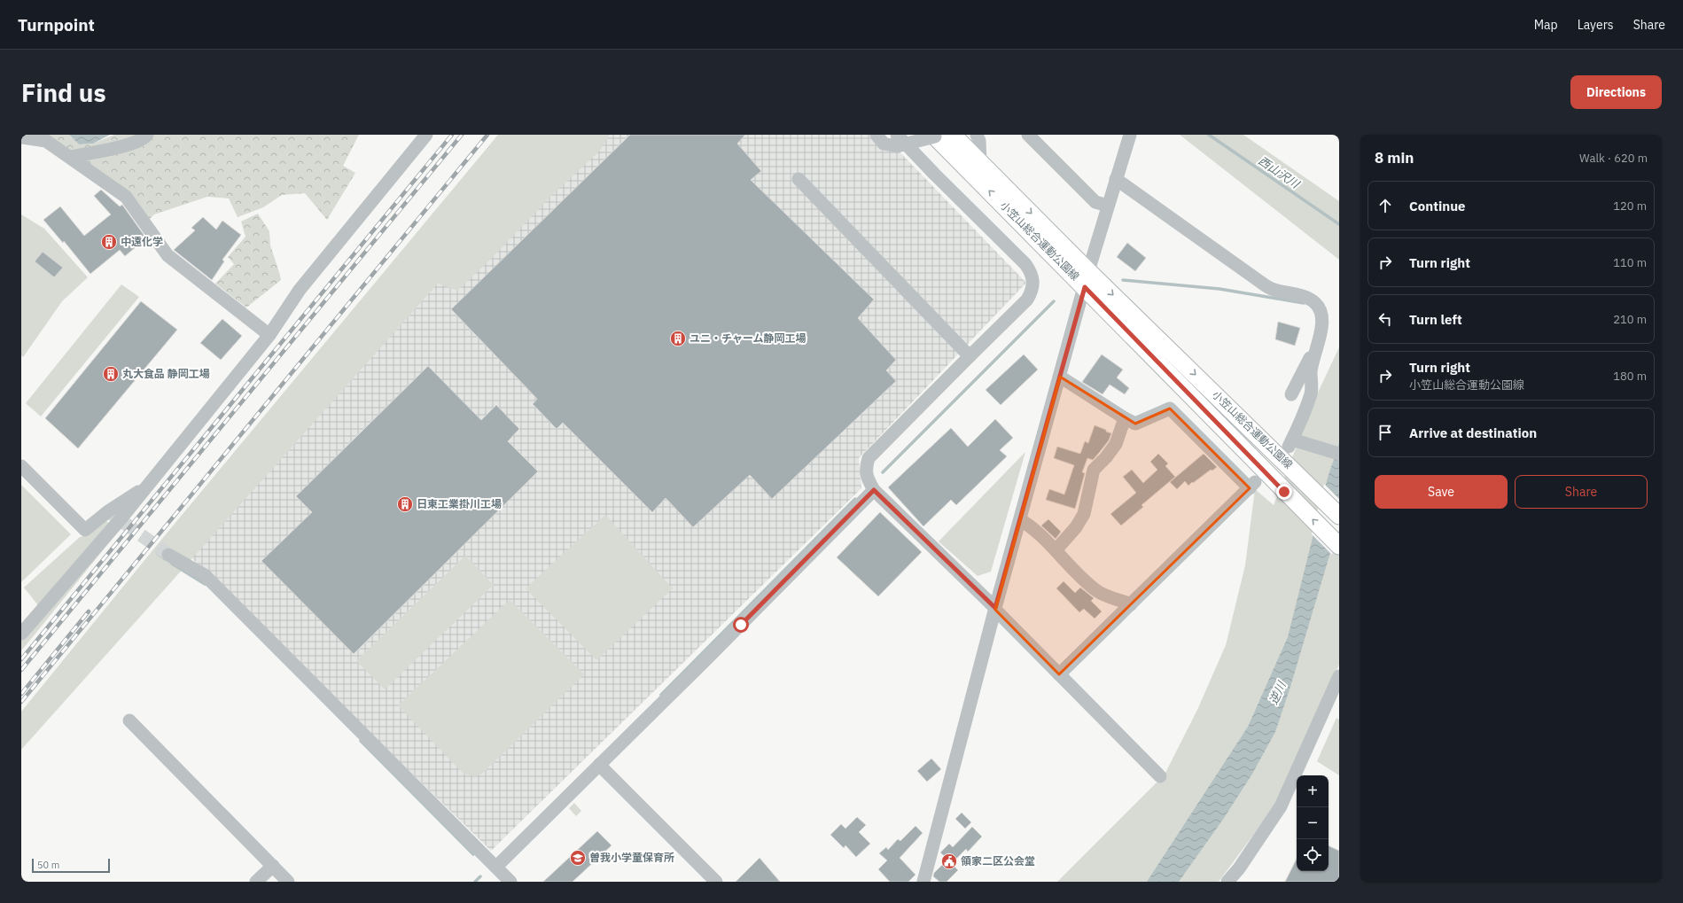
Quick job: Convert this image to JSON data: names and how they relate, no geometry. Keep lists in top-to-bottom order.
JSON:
{
  "streets": {
    "main road": ["小笠山総合運動公園線"]
  },
  "water": ["西山沢川", "逆川"],
  "places": {
    "building": [
      "中遠化学",
      "ユニ・チャーム静岡工場",
      "丸大食品 静岡工場",
      "日東工業掛川工場"
    ],
    "school or university": ["曽我小学童保育所"],
    "public building": ["領家二区公会堂"]
  },
  "scale_bar": "50 m",
  "page": {
    "header": "Turnpoint",
    "nav": ["Map", "Layers", "Share"],
    "buttons": [
      "Directions",
      ["Save", "Share"]
    ],
    "title": "Find us",
    "heading": ["8 min", "Walk · 620 m"],
    "list": [
      ["Continue", "120 m"],
      ["Turn right", "110 m"],
      ["Turn left", "210 m"],
      ["Turn right", "小笠山総合運動公園線", "180 m"],
      "Arrive at destination"
    ],
    "map_buttons": ["+", "−"],
    "scale": "50 m"
  }
}
